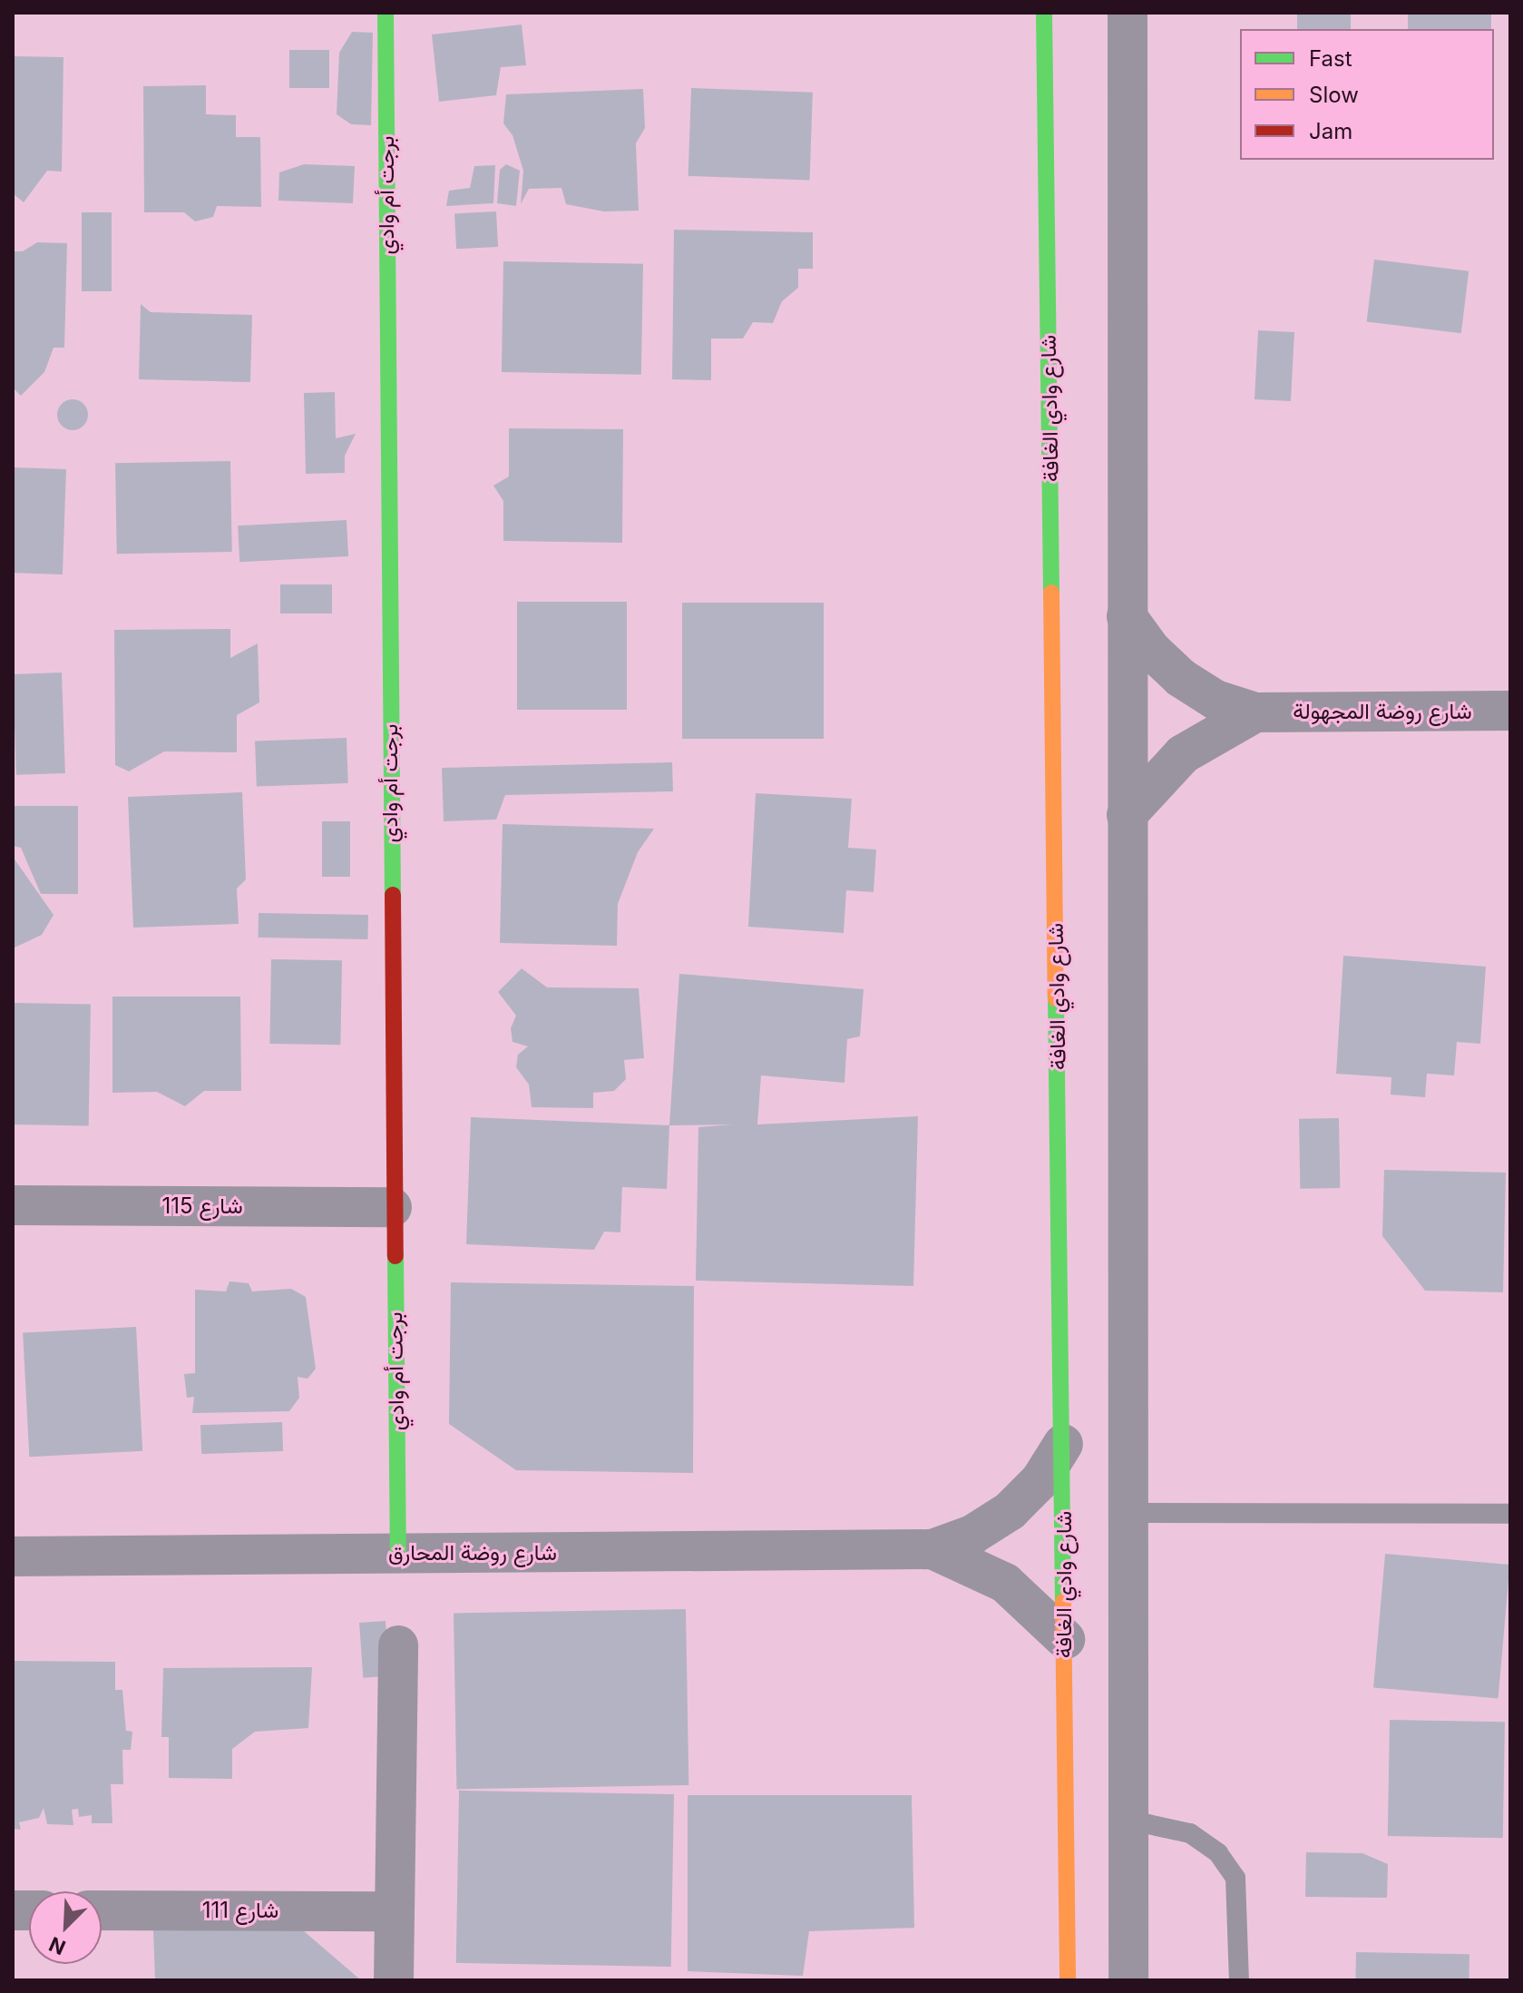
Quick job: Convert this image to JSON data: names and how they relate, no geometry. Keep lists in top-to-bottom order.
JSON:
{
  "streets": {
    "street": [
      "برجت أم وادي",
      "شارع وادي الغافة",
      "شارع روضة المجهولة",
      "شارع 115",
      "شارع روضة المحارق",
      "شارع 111"
    ]
  },
  "crossings": [
    ["برجت أم وادي", "شارع 115"],
    ["برجت أم وادي", "شارع روضة المحارق"],
    ["شارع وادي الغافة", "شارع روضة المحارق"]
  ],
  "legend": ["Fast", "Slow", "Jam"],
  "north": "bottom left"
}
